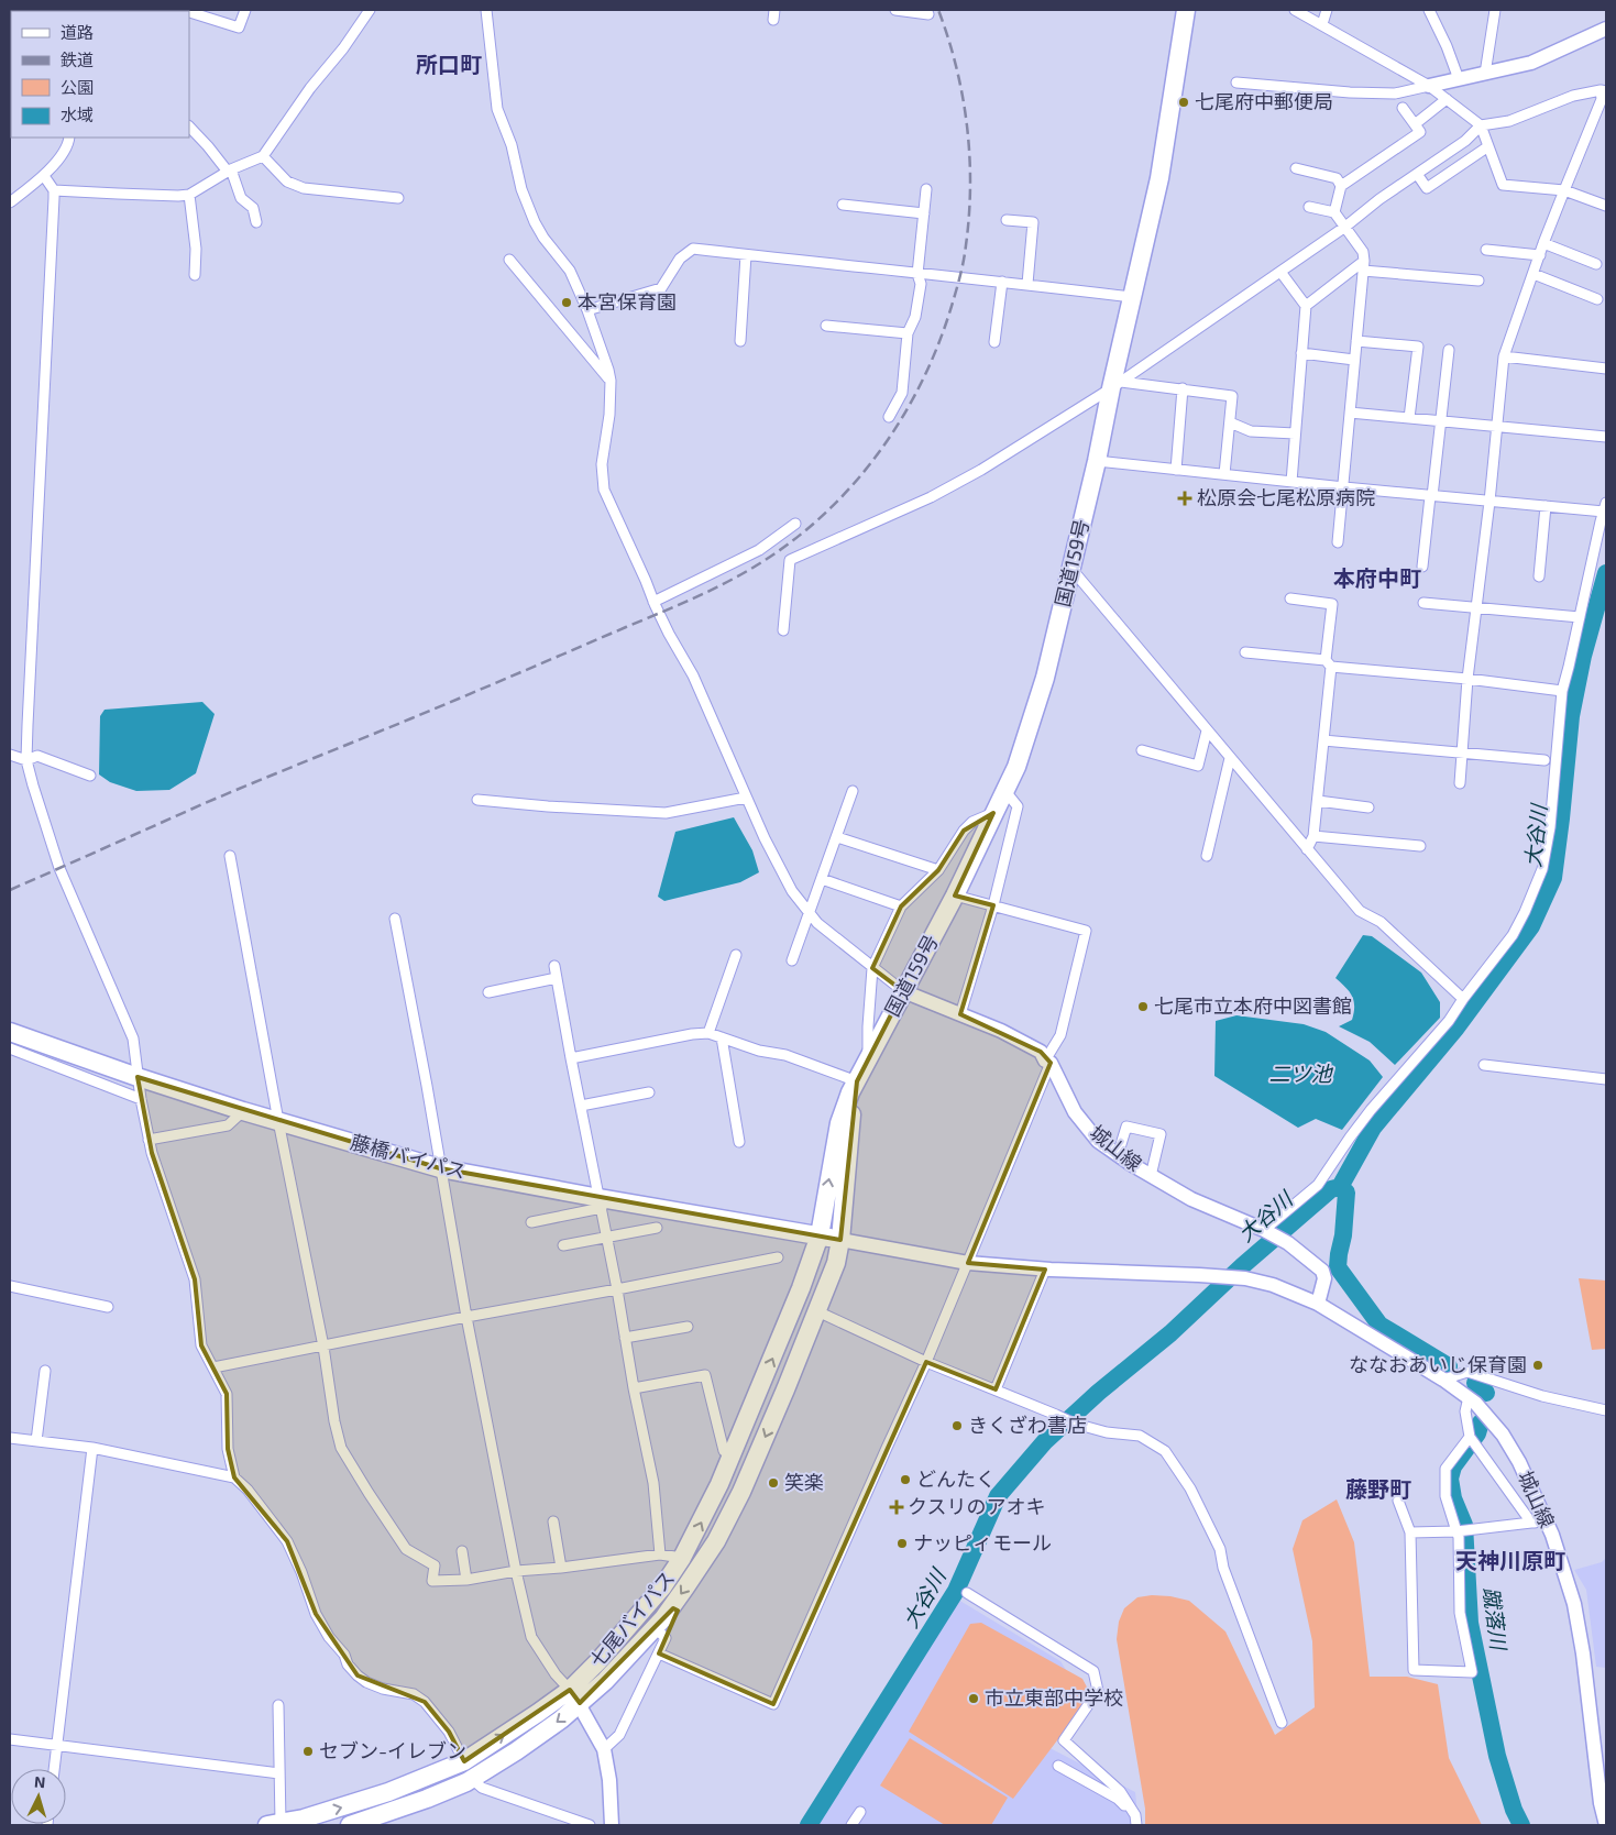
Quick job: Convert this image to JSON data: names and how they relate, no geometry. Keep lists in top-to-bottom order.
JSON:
{
  "streets": {
    "highway": ["国道159号", "藤橋バイパス", "七尾バイパス"],
    "main road": ["城山線"]
  },
  "crossings": [
    ["国道159号", "城山線"],
    ["国道159号", "藤橋バイパス"],
    ["国道159号", "七尾バイパス"],
    ["城山線", "藤橋バイパス"],
    ["城山線", "七尾バイパス"],
    ["藤橋バイパス", "七尾バイパス"]
  ],
  "districts": [
    "所口町",
    "本府中町",
    "藤野町",
    "天神川原町"
  ],
  "water": ["大谷川", "二ツ池", "蹴落川"],
  "places": {
    "other": [
      "七尾府中郵便局",
      "本宮保育園",
      "七尾市立本府中図書館",
      "ななおあいじ保育園",
      "きくざわ書店",
      "どんたく",
      "笑楽",
      "ナッピィモール",
      "市立東部中学校",
      "セブン-イレブン"
    ],
    "health": ["松原会七尾松原病院", "クスリのアオキ"]
  },
  "legend": [
    "道路",
    "鉄道",
    "公園",
    "水域"
  ],
  "north": "top"
}
